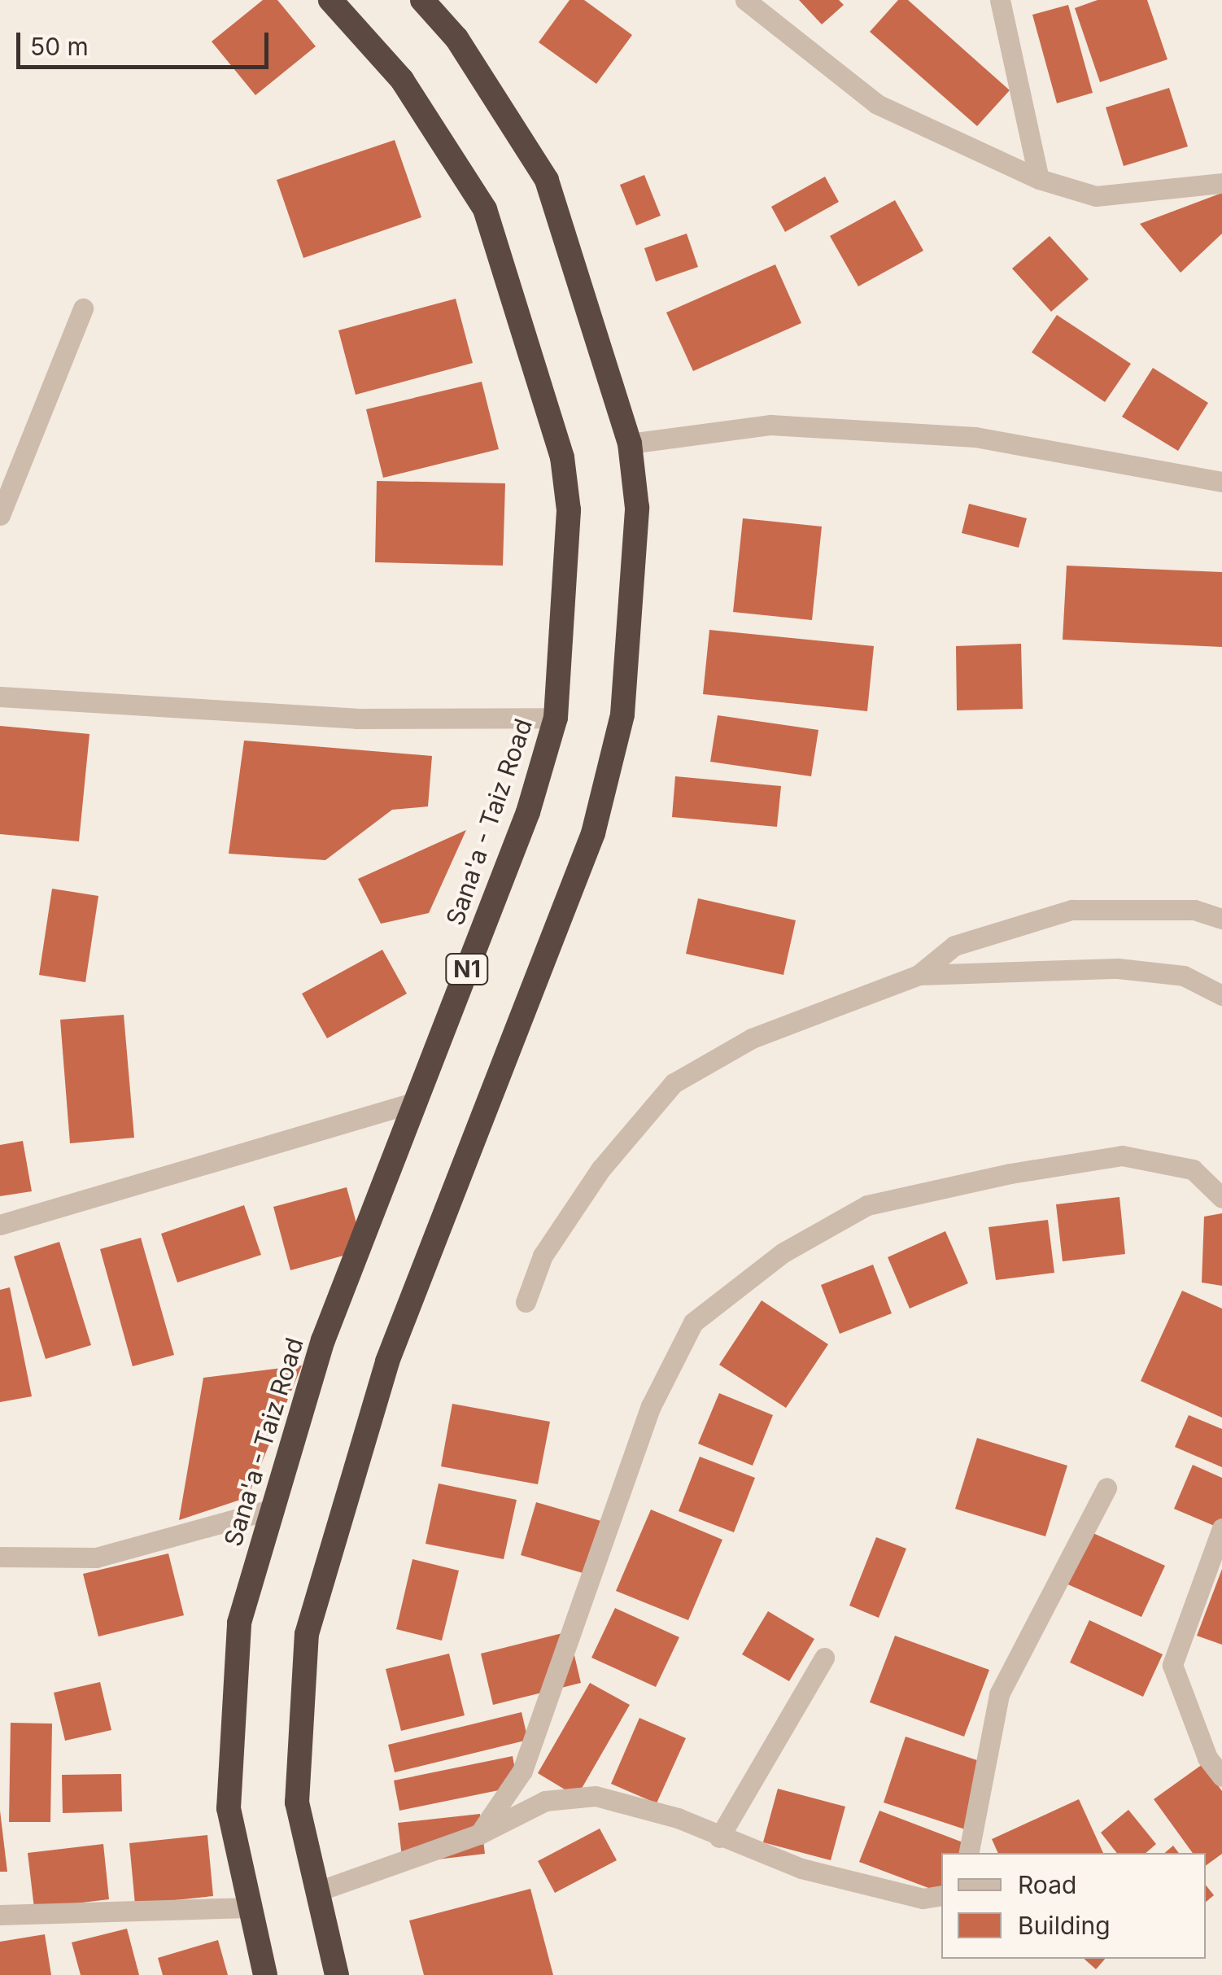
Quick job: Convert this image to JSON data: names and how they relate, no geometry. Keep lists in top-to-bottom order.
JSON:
{
  "streets": {
    "highway": ["Sana'a - Taiz Road", "N1"]
  },
  "legend": ["Road", "Building"],
  "scale_bar": "50 m"
}
